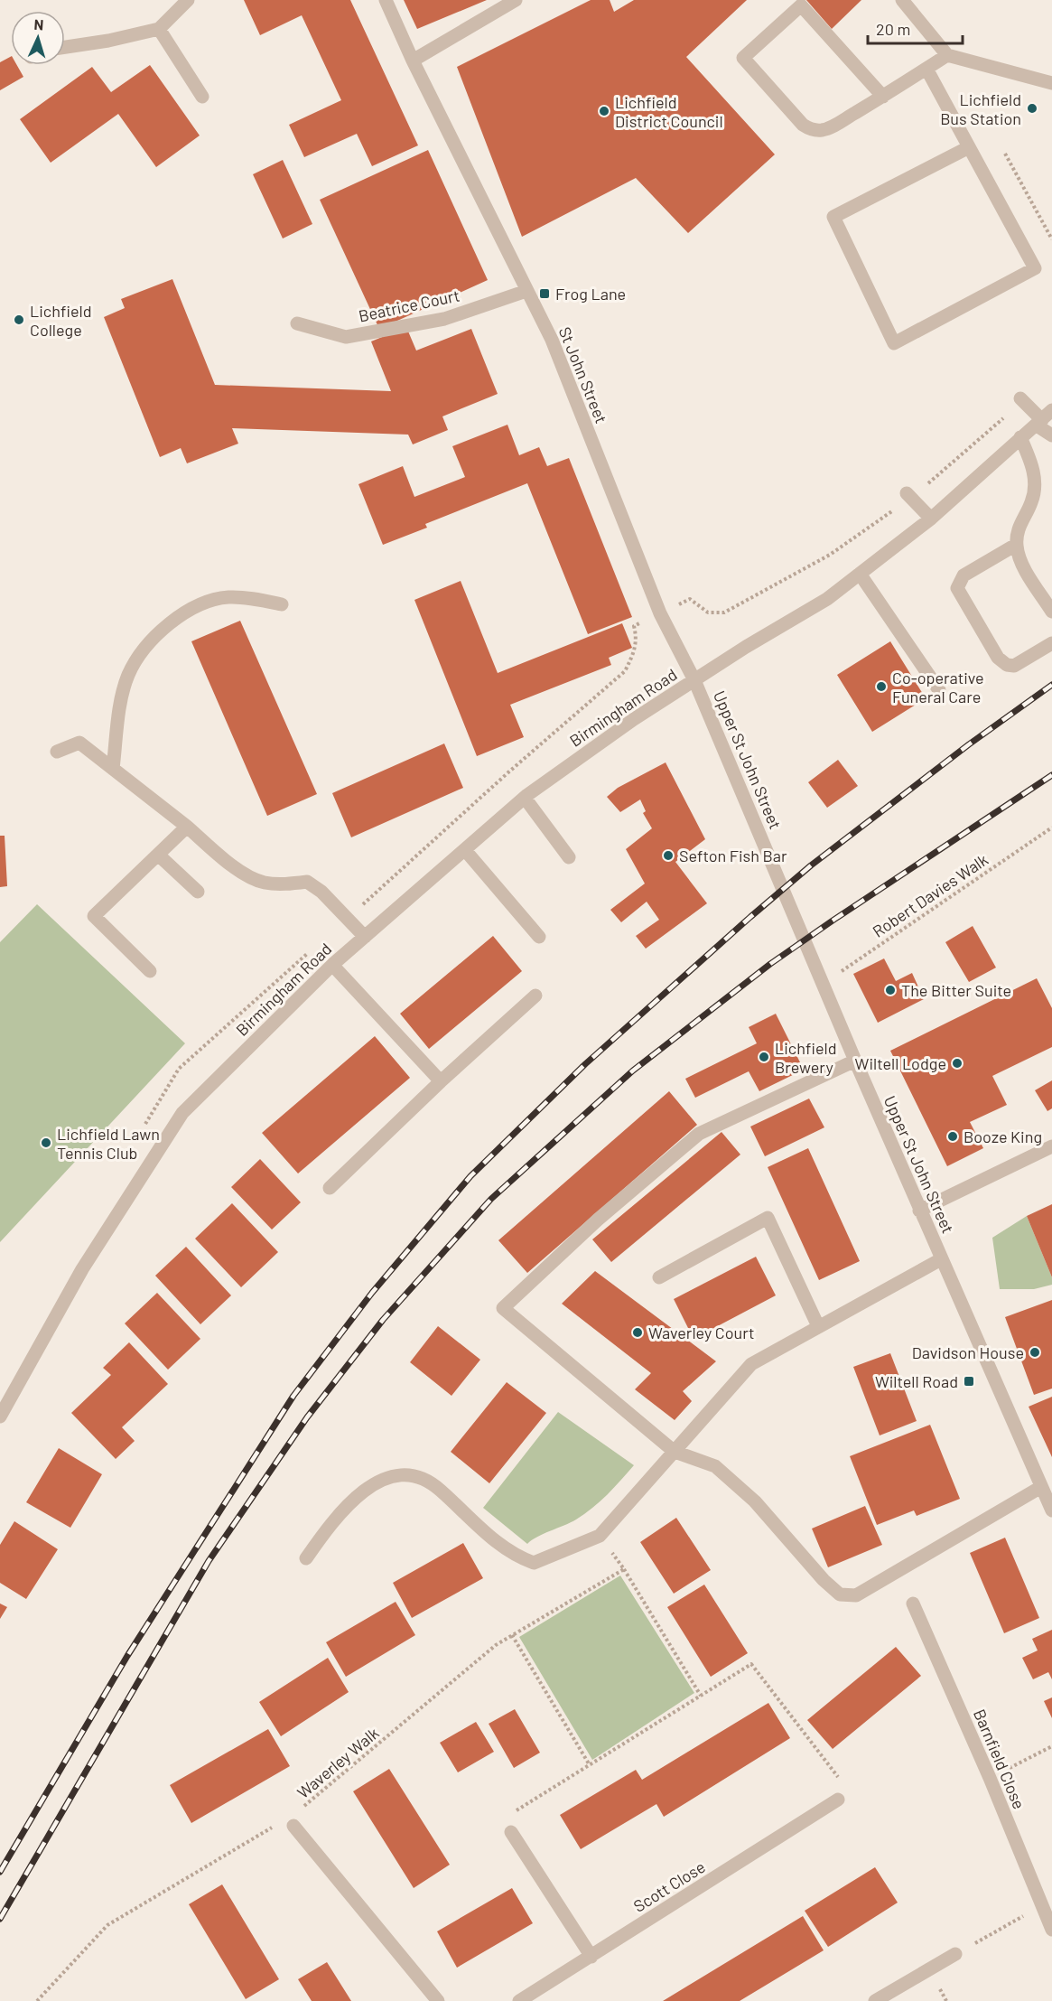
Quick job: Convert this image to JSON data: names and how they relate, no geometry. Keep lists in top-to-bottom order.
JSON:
{
  "streets": {
    "street": [
      "Beatrice Court",
      "St John Street",
      "Birmingham Road",
      "Upper St John Street",
      "Barnfield Close",
      "Scott Close"
    ],
    "path": ["Robert Davies Walk", "Waverley Walk"]
  },
  "crossings": [
    ["Beatrice Court", "St John Street"],
    ["St John Street", "Birmingham Road"],
    ["St John Street", "Upper St John Street"],
    ["Birmingham Road", "Upper St John Street"],
    ["Upper St John Street", "Robert Davies Walk"]
  ],
  "places": {
    "other": [
      "Lichfield Bus Station",
      "Lichfield District Council",
      "Lichfield College",
      "Co-operative Funeral Care",
      "Sefton Fish Bar",
      "The Bitter Suite",
      "Lichfield Brewery",
      "Wiltell Lodge",
      "Booze King",
      "Lichfield Lawn Tennis Club",
      "Waverley Court",
      "Davidson House"
    ],
    "transit": ["Frog Lane", "Wiltell Road"]
  },
  "scale_bar": "20 m",
  "north": "top"
}
